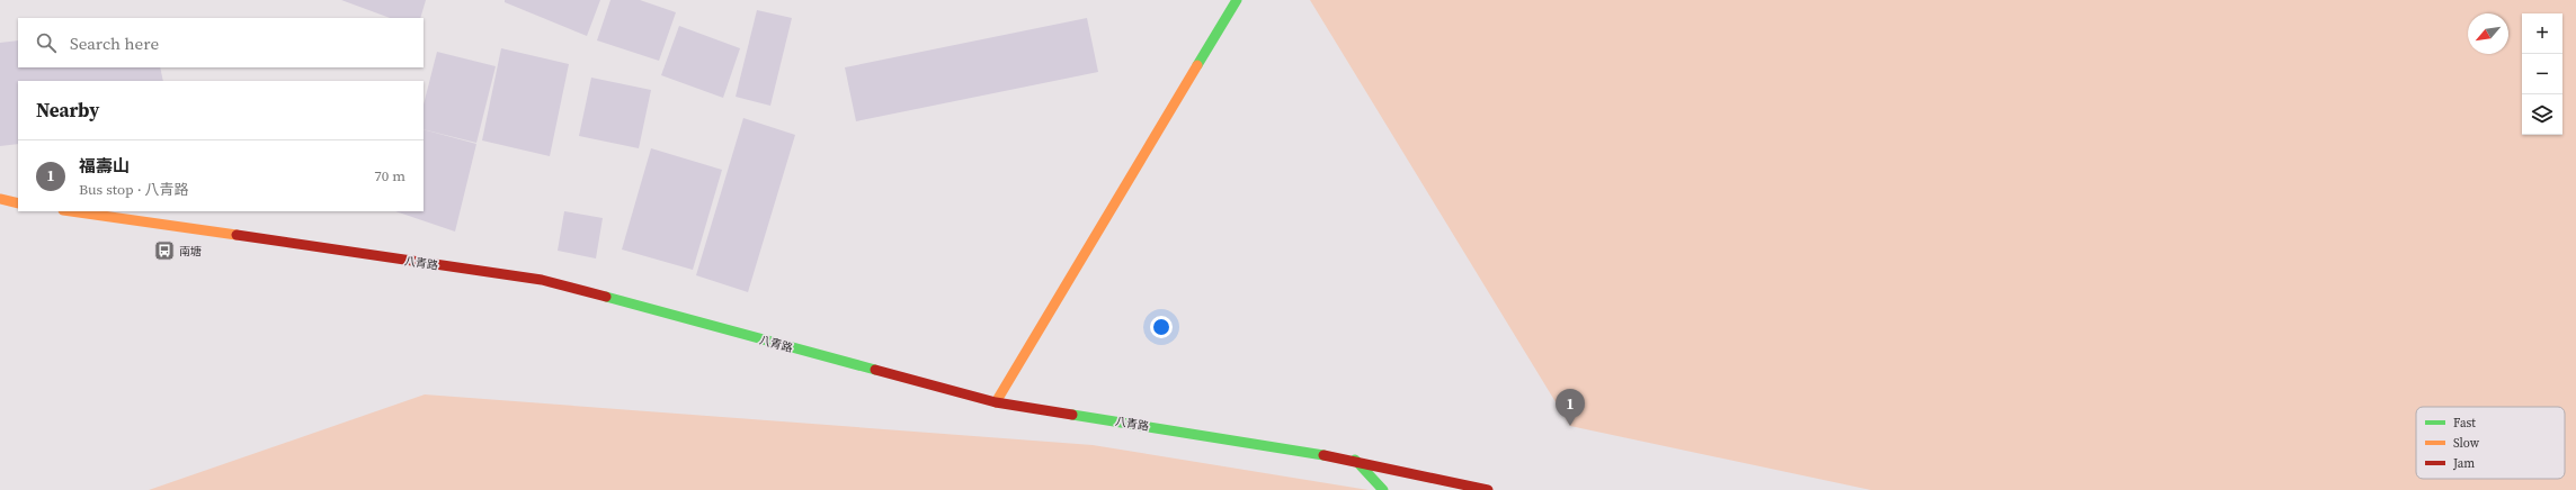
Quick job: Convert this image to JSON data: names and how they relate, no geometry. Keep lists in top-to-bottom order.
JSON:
{
  "streets": {
    "main road": ["八青路"]
  },
  "places": {
    "bus stop": ["南塘"]
  },
  "legend": ["Fast", "Slow", "Jam"],
  "north": "bottom left",
  "page": {
    "map_buttons": ["+", "−"],
    "search": "Search here",
    "heading": "Nearby",
    "list": [
      {
        "mark": "1",
        "name": "福壽山",
        "note": "Bus stop · 八青路",
        "value": "70 m"
      }
    ],
    "pins": "1"
  }
}
